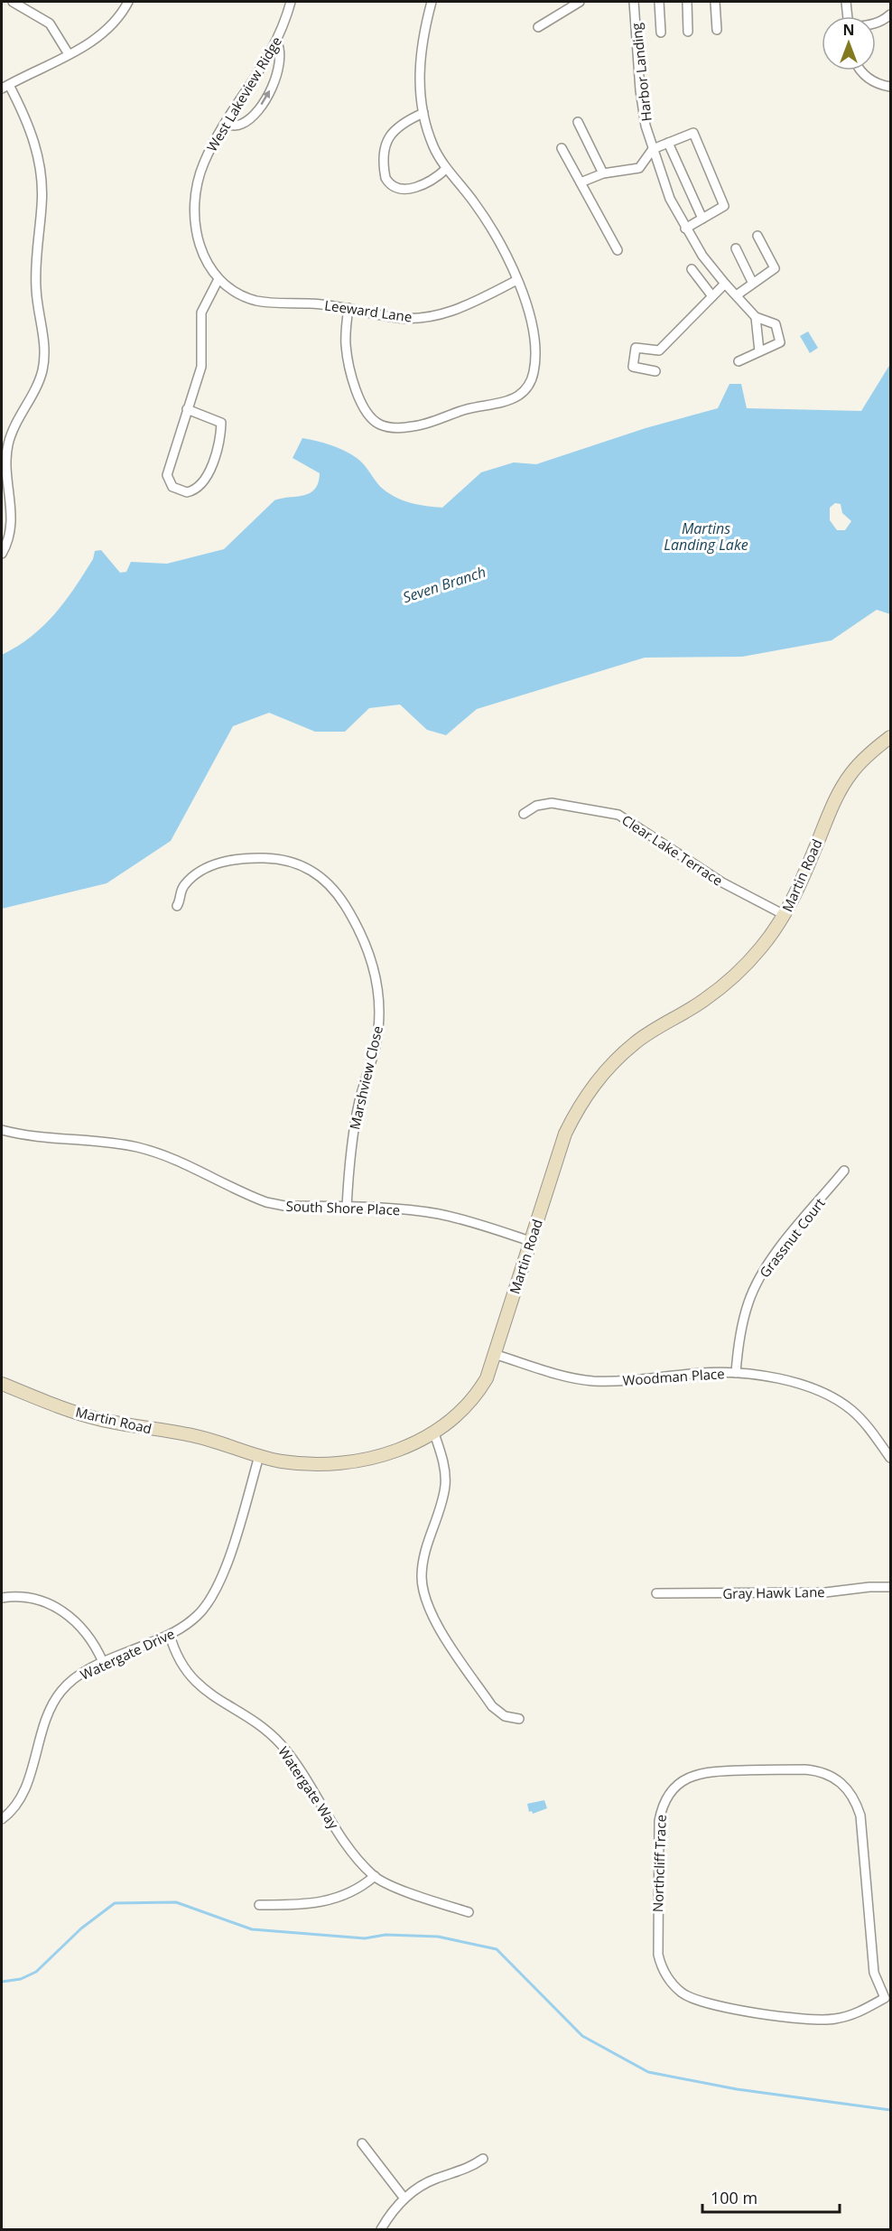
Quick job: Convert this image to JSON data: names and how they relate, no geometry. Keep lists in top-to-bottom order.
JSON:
{
  "streets": {
    "street": [
      "Harbor Landing",
      "West Lakeview Ridge",
      "Leeward Lane",
      "Clear Lake Terrace",
      "Martin Road",
      "Marshview Close",
      "South Shore Place",
      "Grassnut Court",
      "Woodman Place",
      "Gray Hawk Lane",
      "Watergate Drive",
      "Watergate Way",
      "Northcliff Trace"
    ]
  },
  "crossings": [
    ["West Lakeview Ridge", "Leeward Lane"],
    ["Clear Lake Terrace", "Martin Road"],
    ["Martin Road", "South Shore Place"],
    ["Martin Road", "Woodman Place"],
    ["Martin Road", "Watergate Drive"],
    ["Marshview Close", "South Shore Place"],
    ["Grassnut Court", "Woodman Place"],
    ["Watergate Drive", "Watergate Way"]
  ],
  "water": ["Martins Landing Lake", "Seven Branch"],
  "scale_bar": "100 m",
  "north": "top"
}
